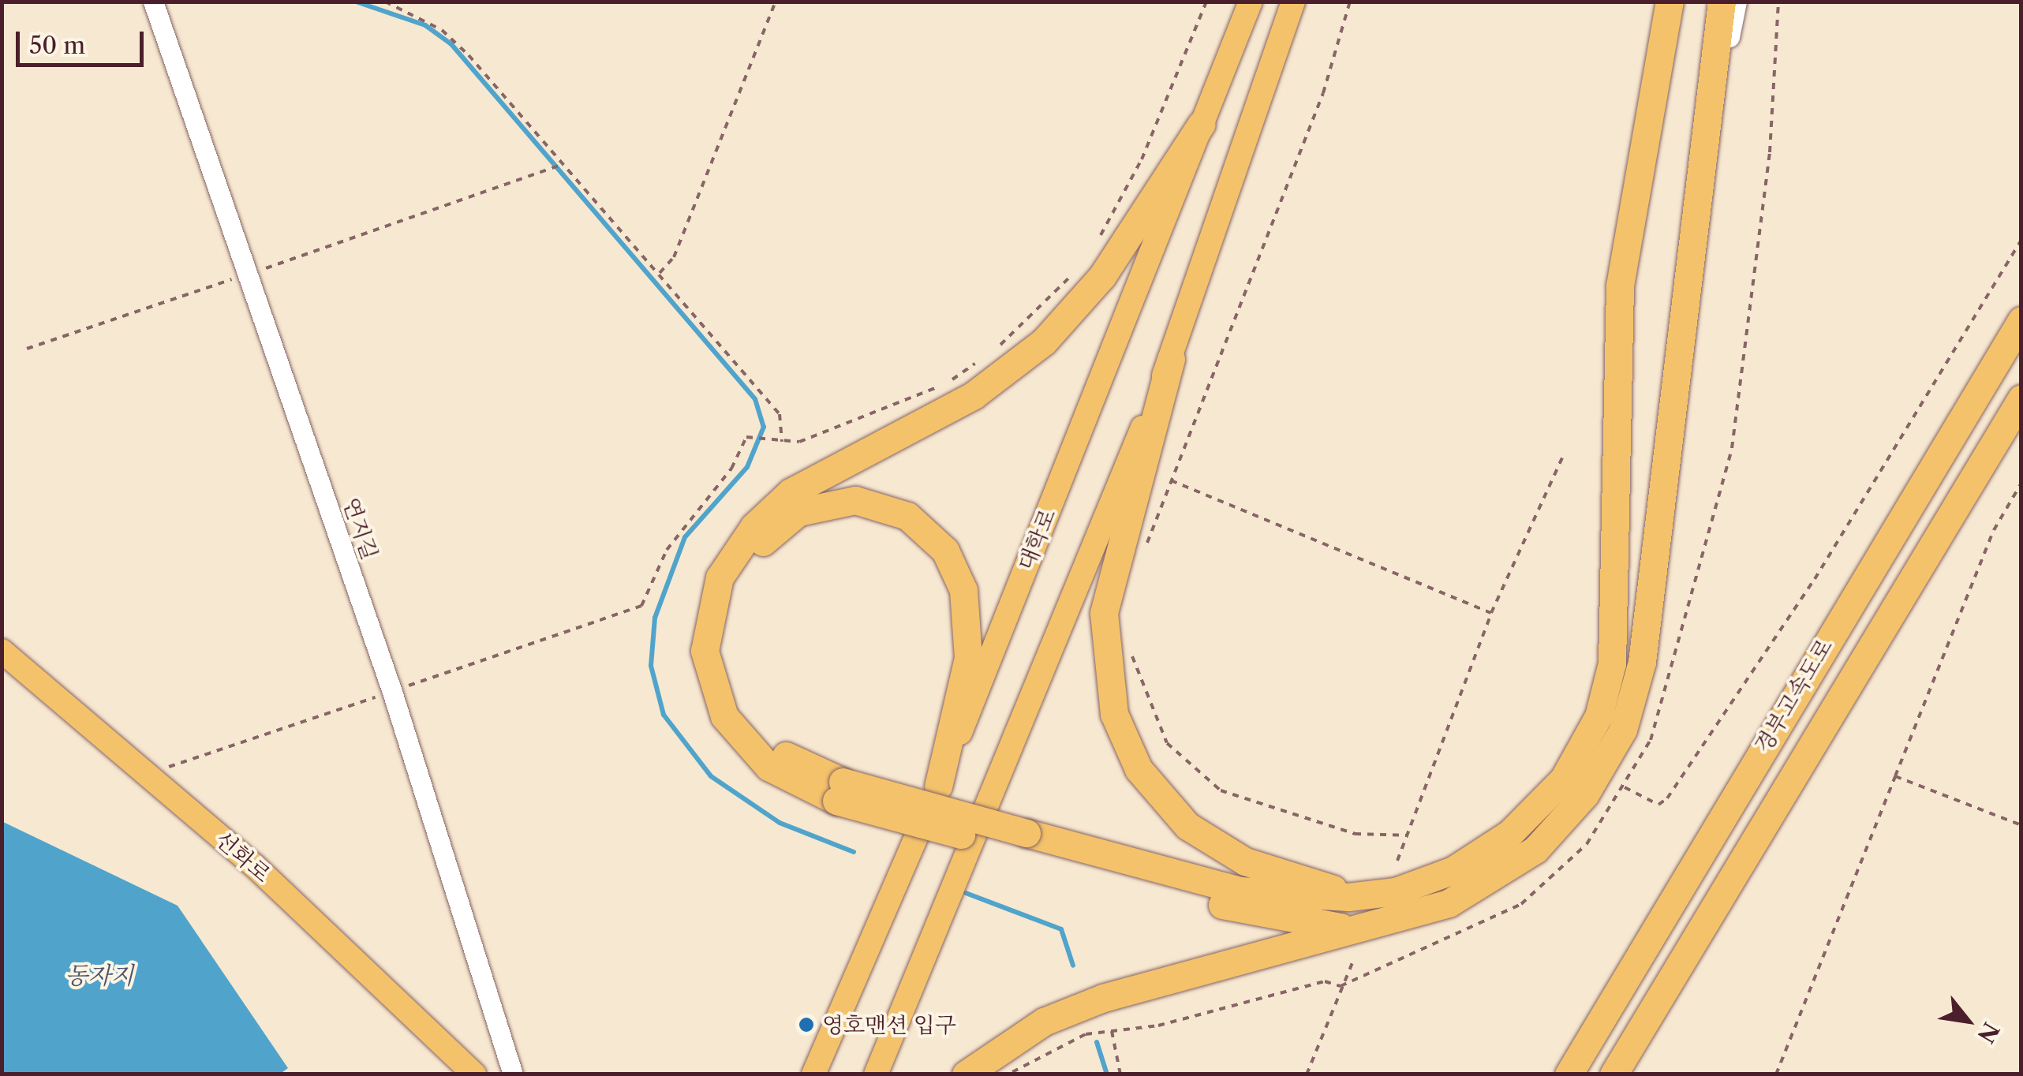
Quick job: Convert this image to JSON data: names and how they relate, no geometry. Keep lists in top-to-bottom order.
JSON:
{
  "streets": {
    "highway": ["경부고속도로"],
    "main road": ["대학로", "선화로"],
    "street": ["연지길"]
  },
  "water": ["동자지"],
  "places": ["영호맨션 입구"],
  "scale_bar": "50 m",
  "north": "bottom right"
}
